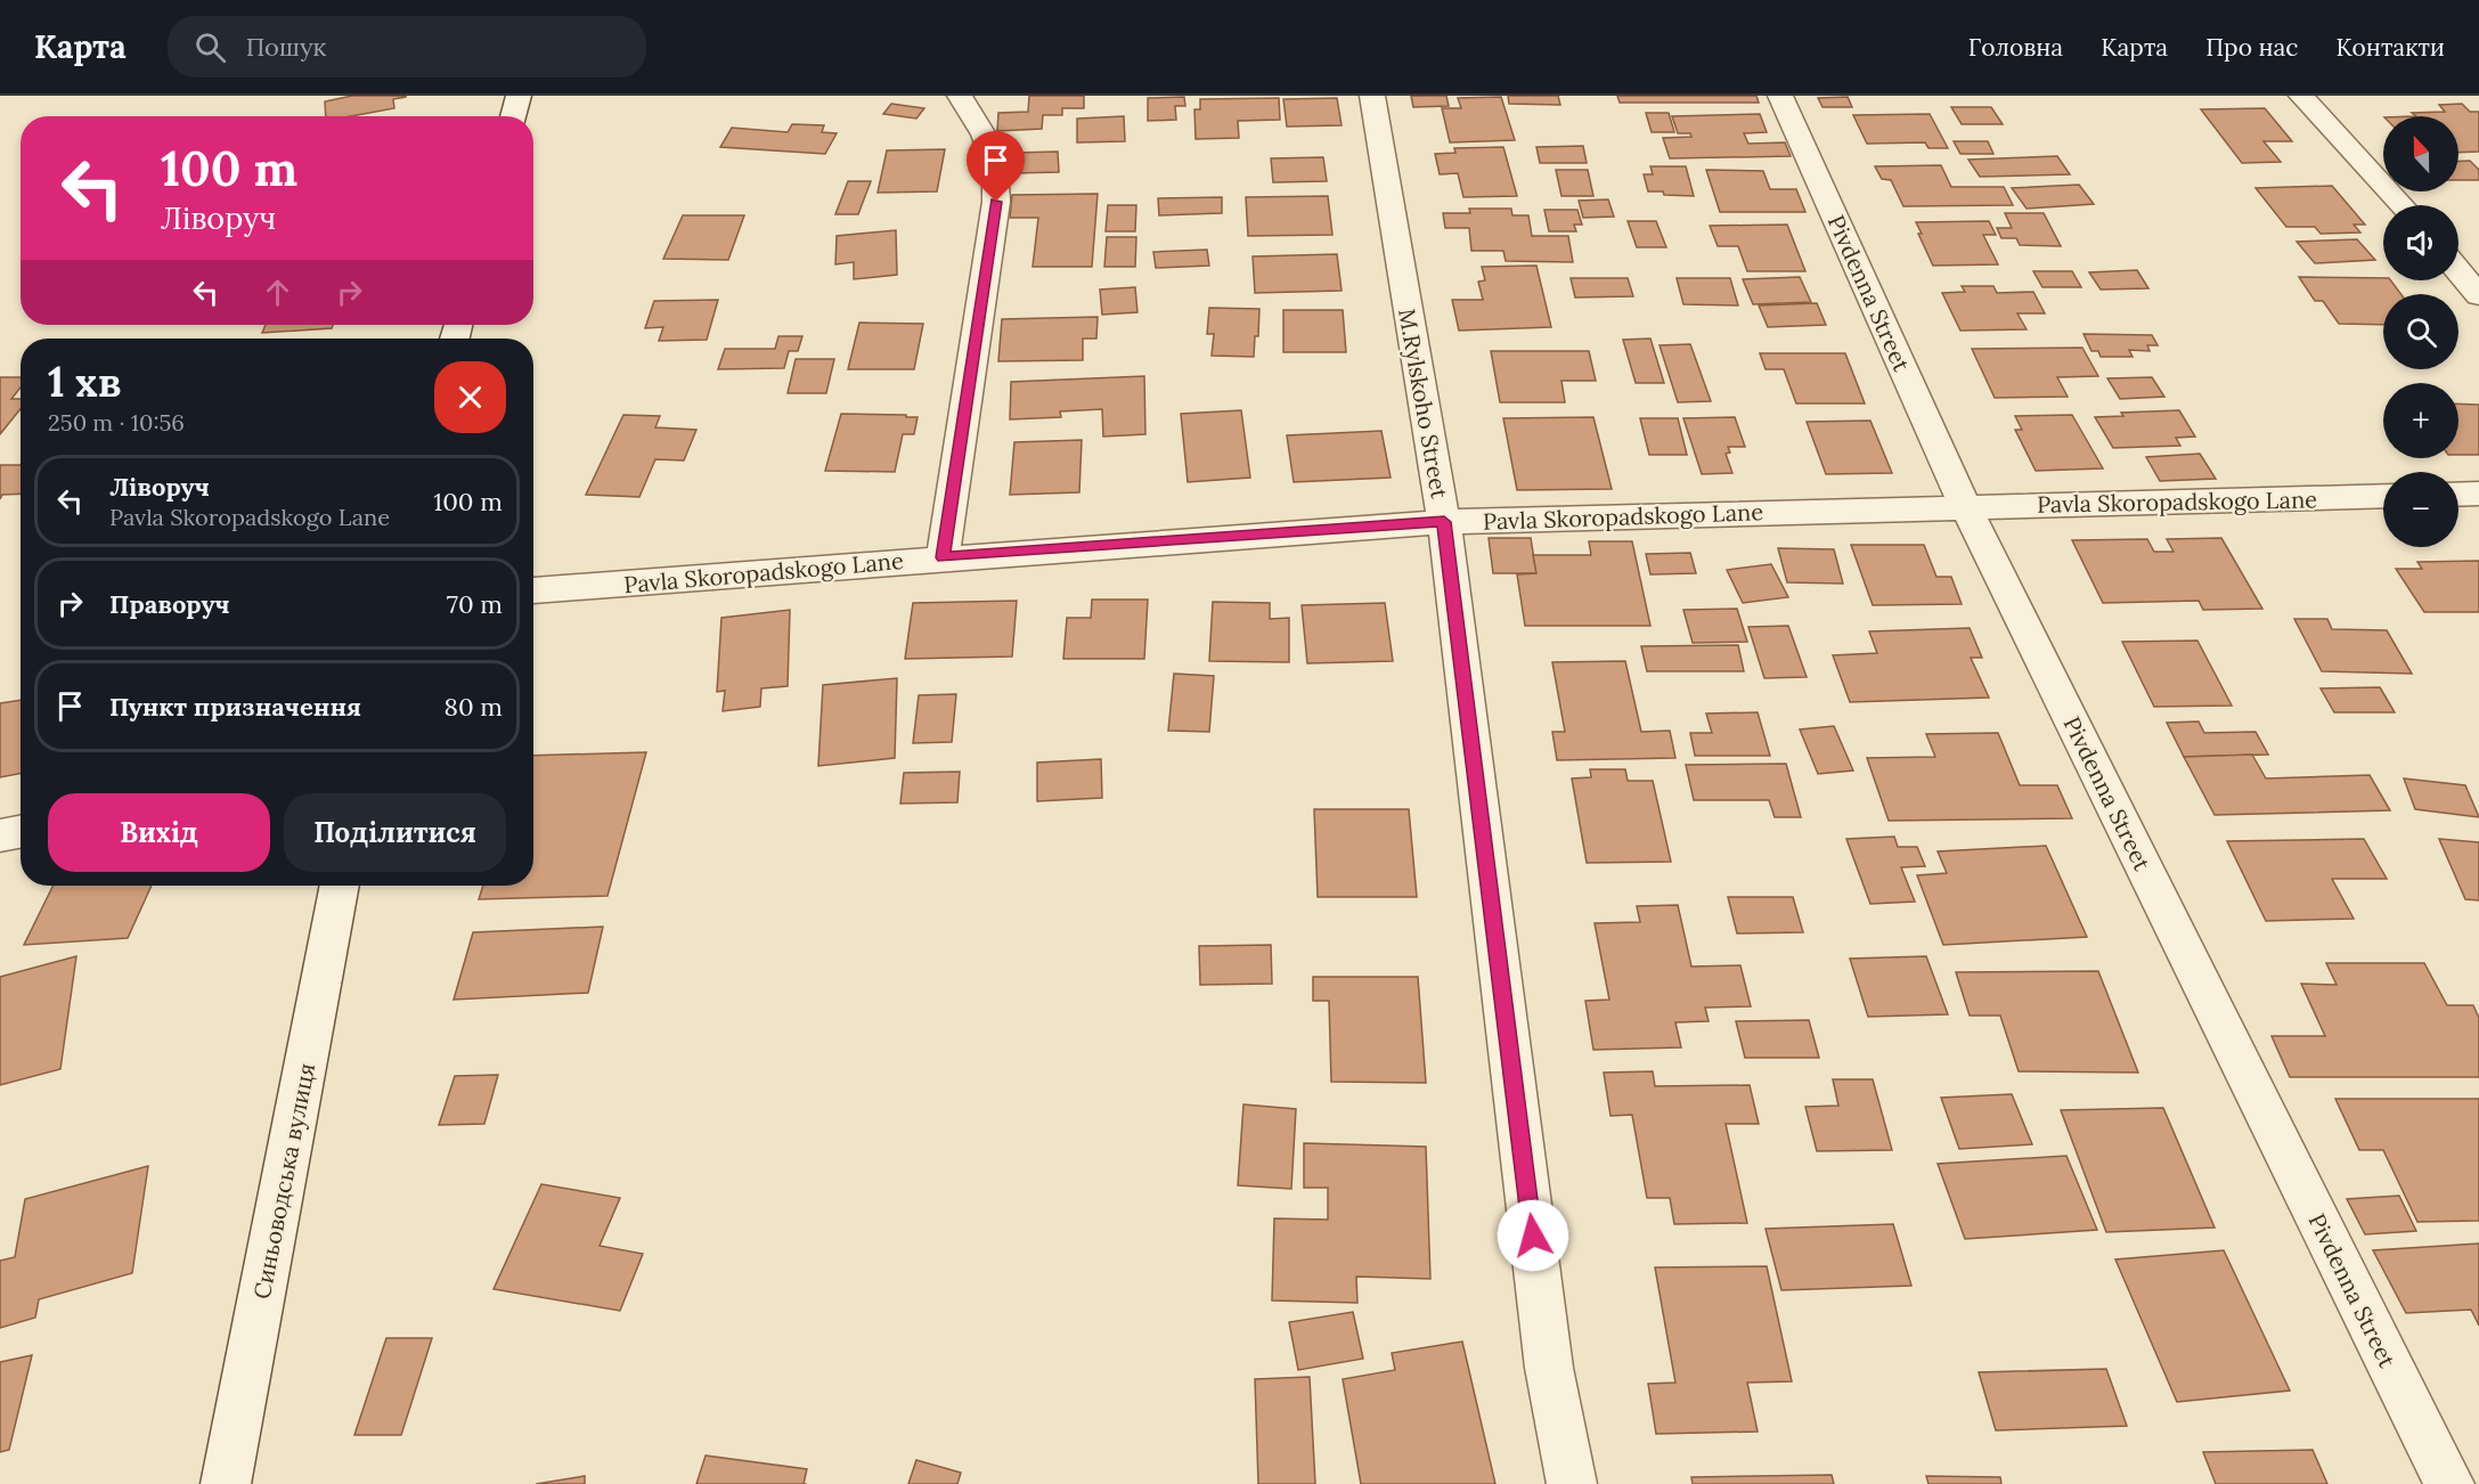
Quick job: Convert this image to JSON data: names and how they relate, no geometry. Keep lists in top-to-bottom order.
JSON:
{
  "streets": {
    "street": [
      "Pivdenna Street",
      "M.Rylskoho Street",
      "Pavla Skoropadskogo Lane",
      "Синьоводська вулиця"
    ]
  },
  "crossings": [
    ["Pivdenna Street", "Pavla Skoropadskogo Lane"],
    ["M.Rylskoho Street", "Pavla Skoropadskogo Lane"]
  ],
  "north": "top",
  "page": {
    "header": "Карта",
    "search": "Пошук",
    "nav": [
      "Головна",
      "Карта",
      "Про нас",
      "Контакти"
    ],
    "map_buttons": ["+", "−"],
    "turn": ["100 m", "Ліворуч"],
    "heading": ["1 хв", "250 m · 10:56"],
    "list": [
      {
        "name": "Ліворуч",
        "note": "Pavla Skoropadskogo Lane",
        "value": "100 m"
      },
      {
        "name": "Праворуч",
        "value": "70 m"
      },
      {
        "name": "Пункт призначення",
        "value": "80 m"
      }
    ],
    "buttons": ["Вихід", "Поділитися"]
  }
}
